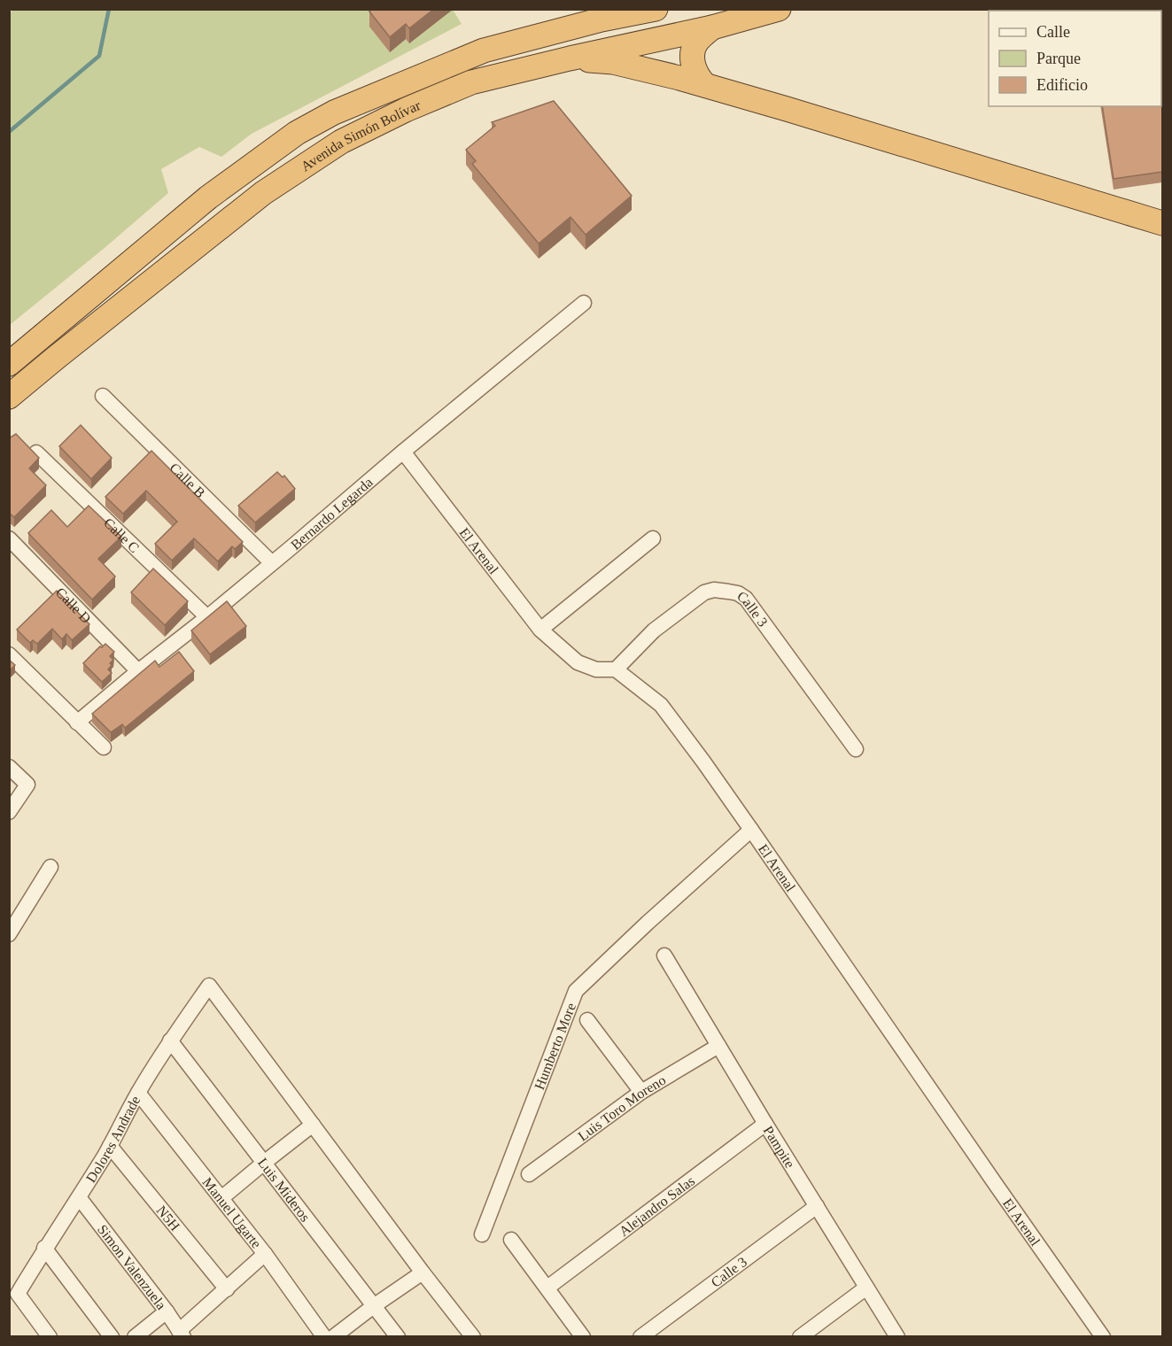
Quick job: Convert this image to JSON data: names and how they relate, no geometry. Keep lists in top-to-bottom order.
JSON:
{
  "streets": {
    "highway": ["Avenida Simón Bolívar"],
    "street": [
      "Calle B",
      "Bernardo Legarda",
      "Calle C",
      "El Arenal",
      "Calle D",
      "Calle 3",
      "Humberto More",
      "Luis Toro Moreno",
      "Dolores Andrade",
      "Pampite",
      "Luis Mideros",
      "Alejandro Salas",
      "Manuel Ugarte",
      "N5H",
      "Simon Valenzuela"
    ]
  },
  "crossings": [
    ["Calle B", "Bernardo Legarda"],
    ["Bernardo Legarda", "Calle C"],
    ["Bernardo Legarda", "El Arenal"],
    ["Bernardo Legarda", "Calle D"],
    ["El Arenal", "Calle 3"],
    ["El Arenal", "Humberto More"],
    ["Calle 3", "Pampite"],
    ["Luis Toro Moreno", "Pampite"],
    ["Dolores Andrade", "Luis Mideros"],
    ["Dolores Andrade", "Manuel Ugarte"],
    ["Dolores Andrade", "N5H"],
    ["Dolores Andrade", "Simon Valenzuela"],
    ["Pampite", "Alejandro Salas"]
  ],
  "legend": ["Calle", "Parque", "Edificio"]
}
